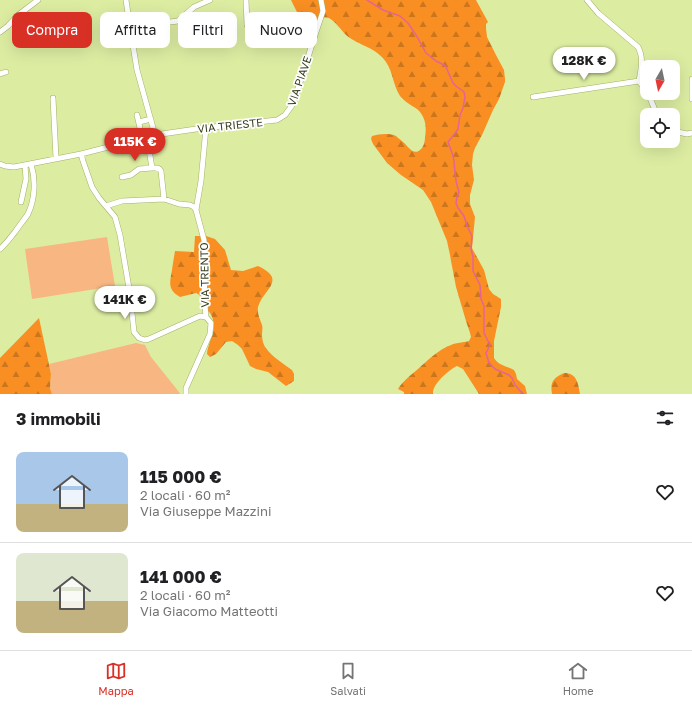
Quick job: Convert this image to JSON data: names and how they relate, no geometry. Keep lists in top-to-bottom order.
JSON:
{
  "streets": {
    "street": ["VIA PIAVE", "VIA TRIESTE", "VIA TRENTO"]
  },
  "crossings": [
    ["VIA PIAVE", "VIA TRIESTE"],
    ["VIA TRIESTE", "VIA TRENTO"]
  ],
  "north": "bottom",
  "page": {
    "chip": [
      "Compra",
      "Affitta",
      "Filtri",
      "Nuovo"
    ],
    "price": ["128K €", "115K €", "141K €"],
    "heading": "3 immobili",
    "list": [
      {
        "name": "115 000 €",
        "note": "2 locali · 60 m² · Via Giuseppe Mazzini"
      },
      {
        "name": "141 000 €",
        "note": "2 locali · 60 m² · Via Giacomo Matteotti"
      }
    ],
    "tabs": ["Mappa", "Salvati", "Home"]
  }
}
